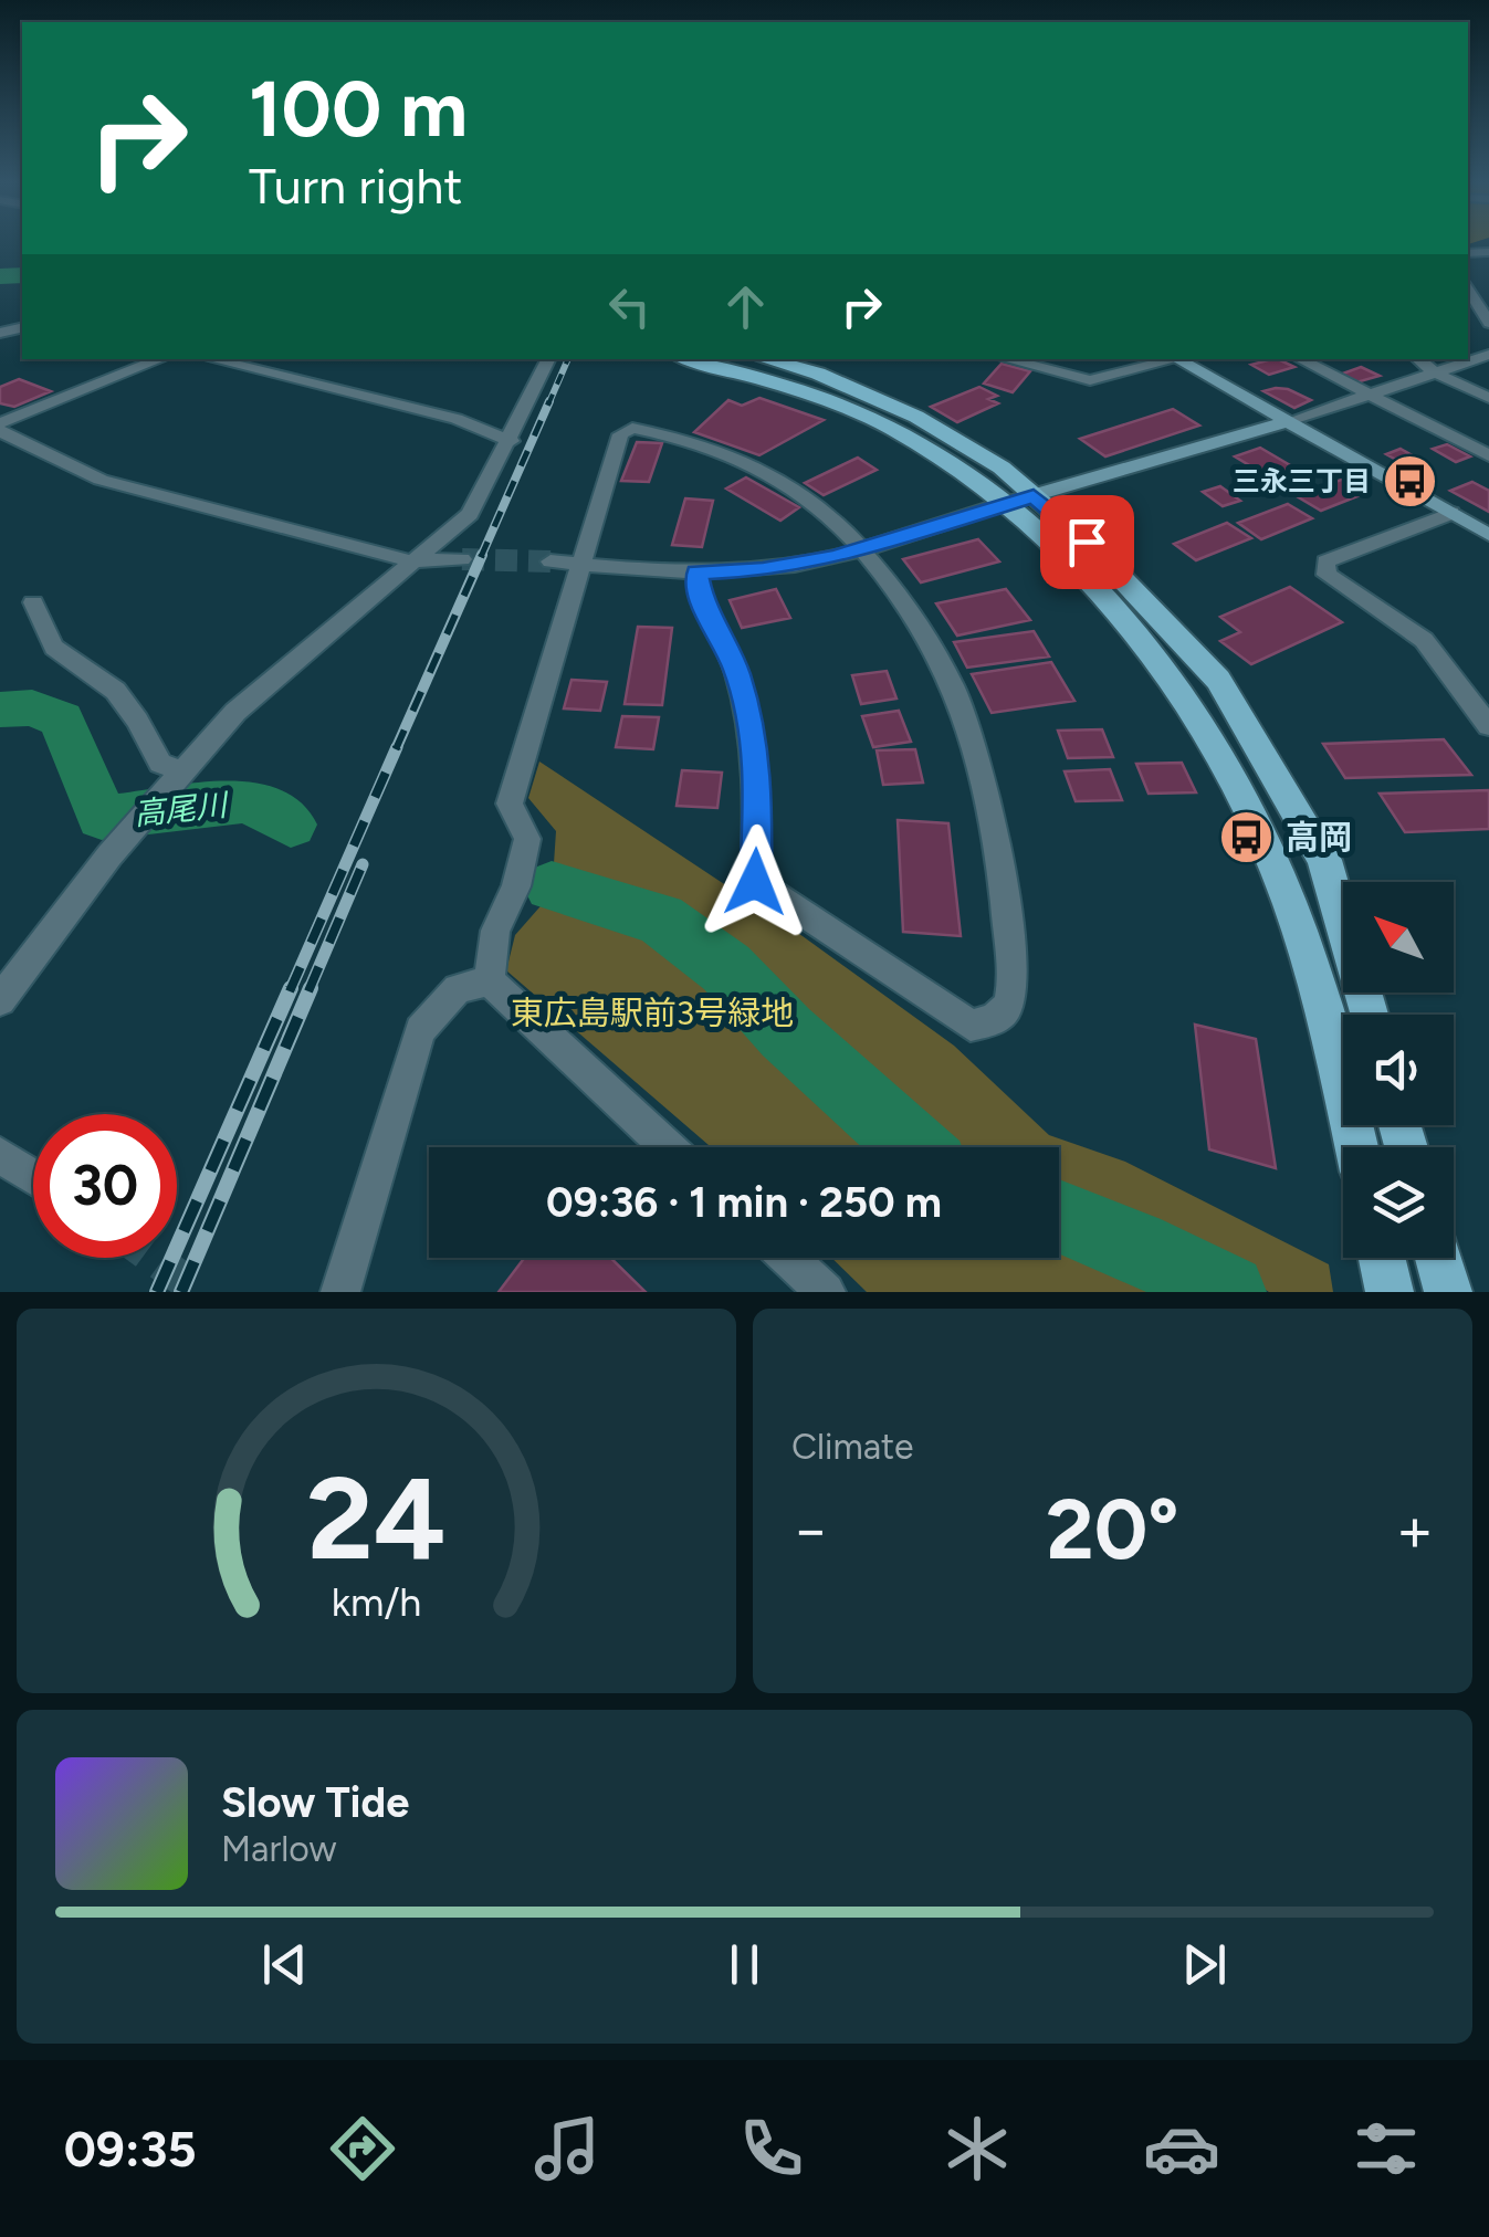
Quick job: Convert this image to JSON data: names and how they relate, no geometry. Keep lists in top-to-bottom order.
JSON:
{
  "water": ["高尾川"],
  "parks": ["東広島駅前3号緑地"],
  "places": {
    "bus stop": ["三永三丁目", "高岡"]
  },
  "north": "top left",
  "page": {
    "turn": ["100 m", "Turn right"],
    "limit": "30",
    "trip": "09:36 · 1 min · 250 m",
    "tile": "Climate",
    "heat": ["−", "20°", "+"],
    "song": ["Slow Tide", "Marlow"],
    "tabs": "09:35",
    "gauge": ["24", "km/h"]
  }
}
